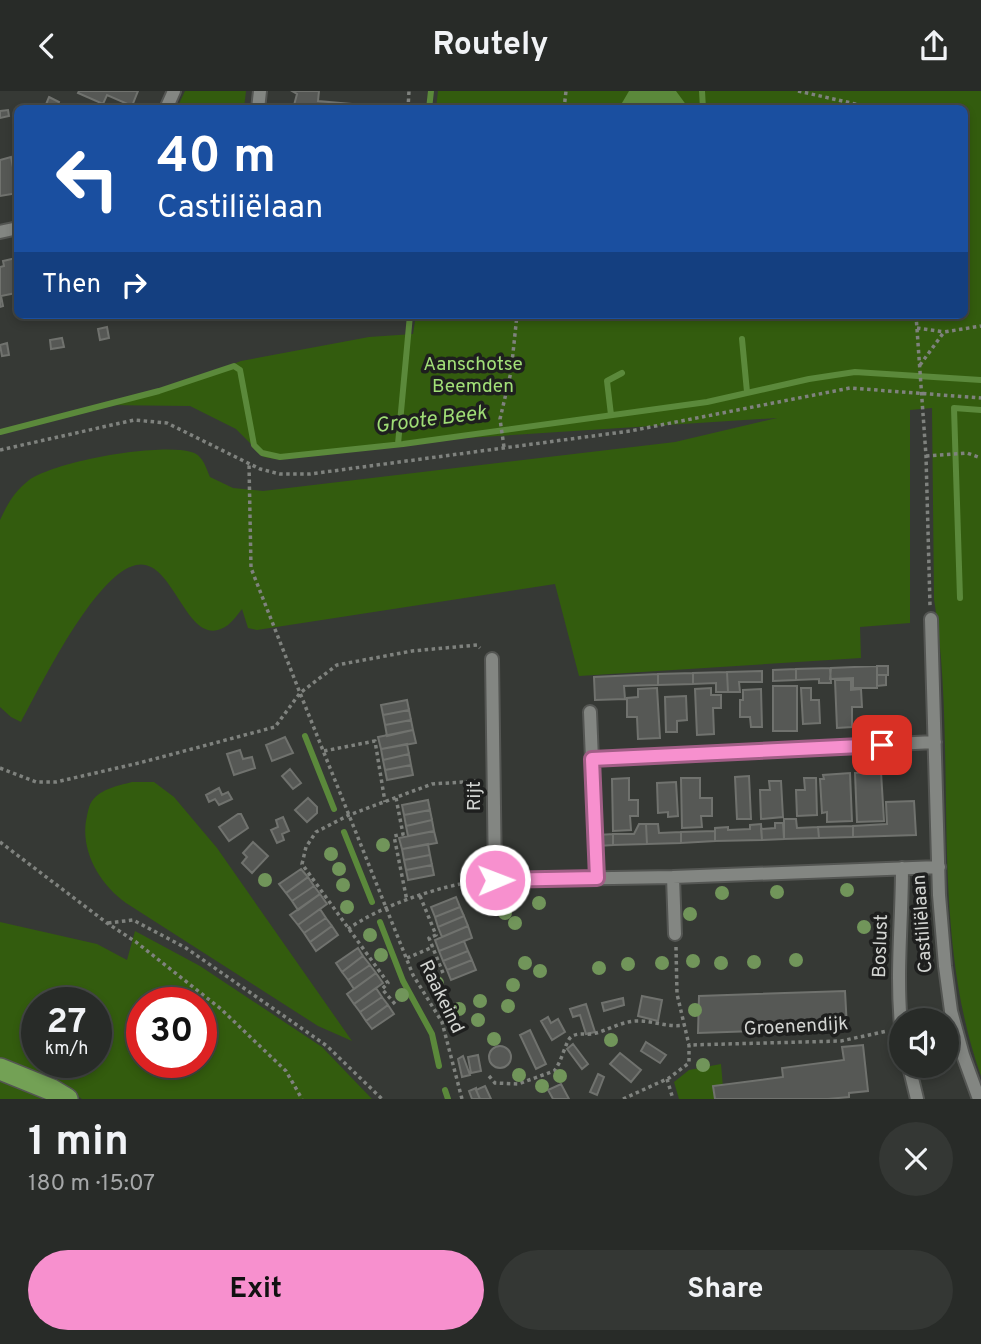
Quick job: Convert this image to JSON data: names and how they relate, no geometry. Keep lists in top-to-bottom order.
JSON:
{
  "streets": {
    "street": ["Rijt", "Castiliëlaan", "Boslust"],
    "path": ["Raakeind", "Groenendijk"]
  },
  "water": ["Groote Beek"],
  "parks": ["Aanschotse Beemden"],
  "page": {
    "header": "Routely",
    "turn": ["40 m", "Castiliëlaan"],
    "then": "Then",
    "speed": "27 km/h",
    "limit": "30",
    "heading": ["1 min", "180 m · 15:07"],
    "buttons": ["Exit", "Share"]
  }
}
